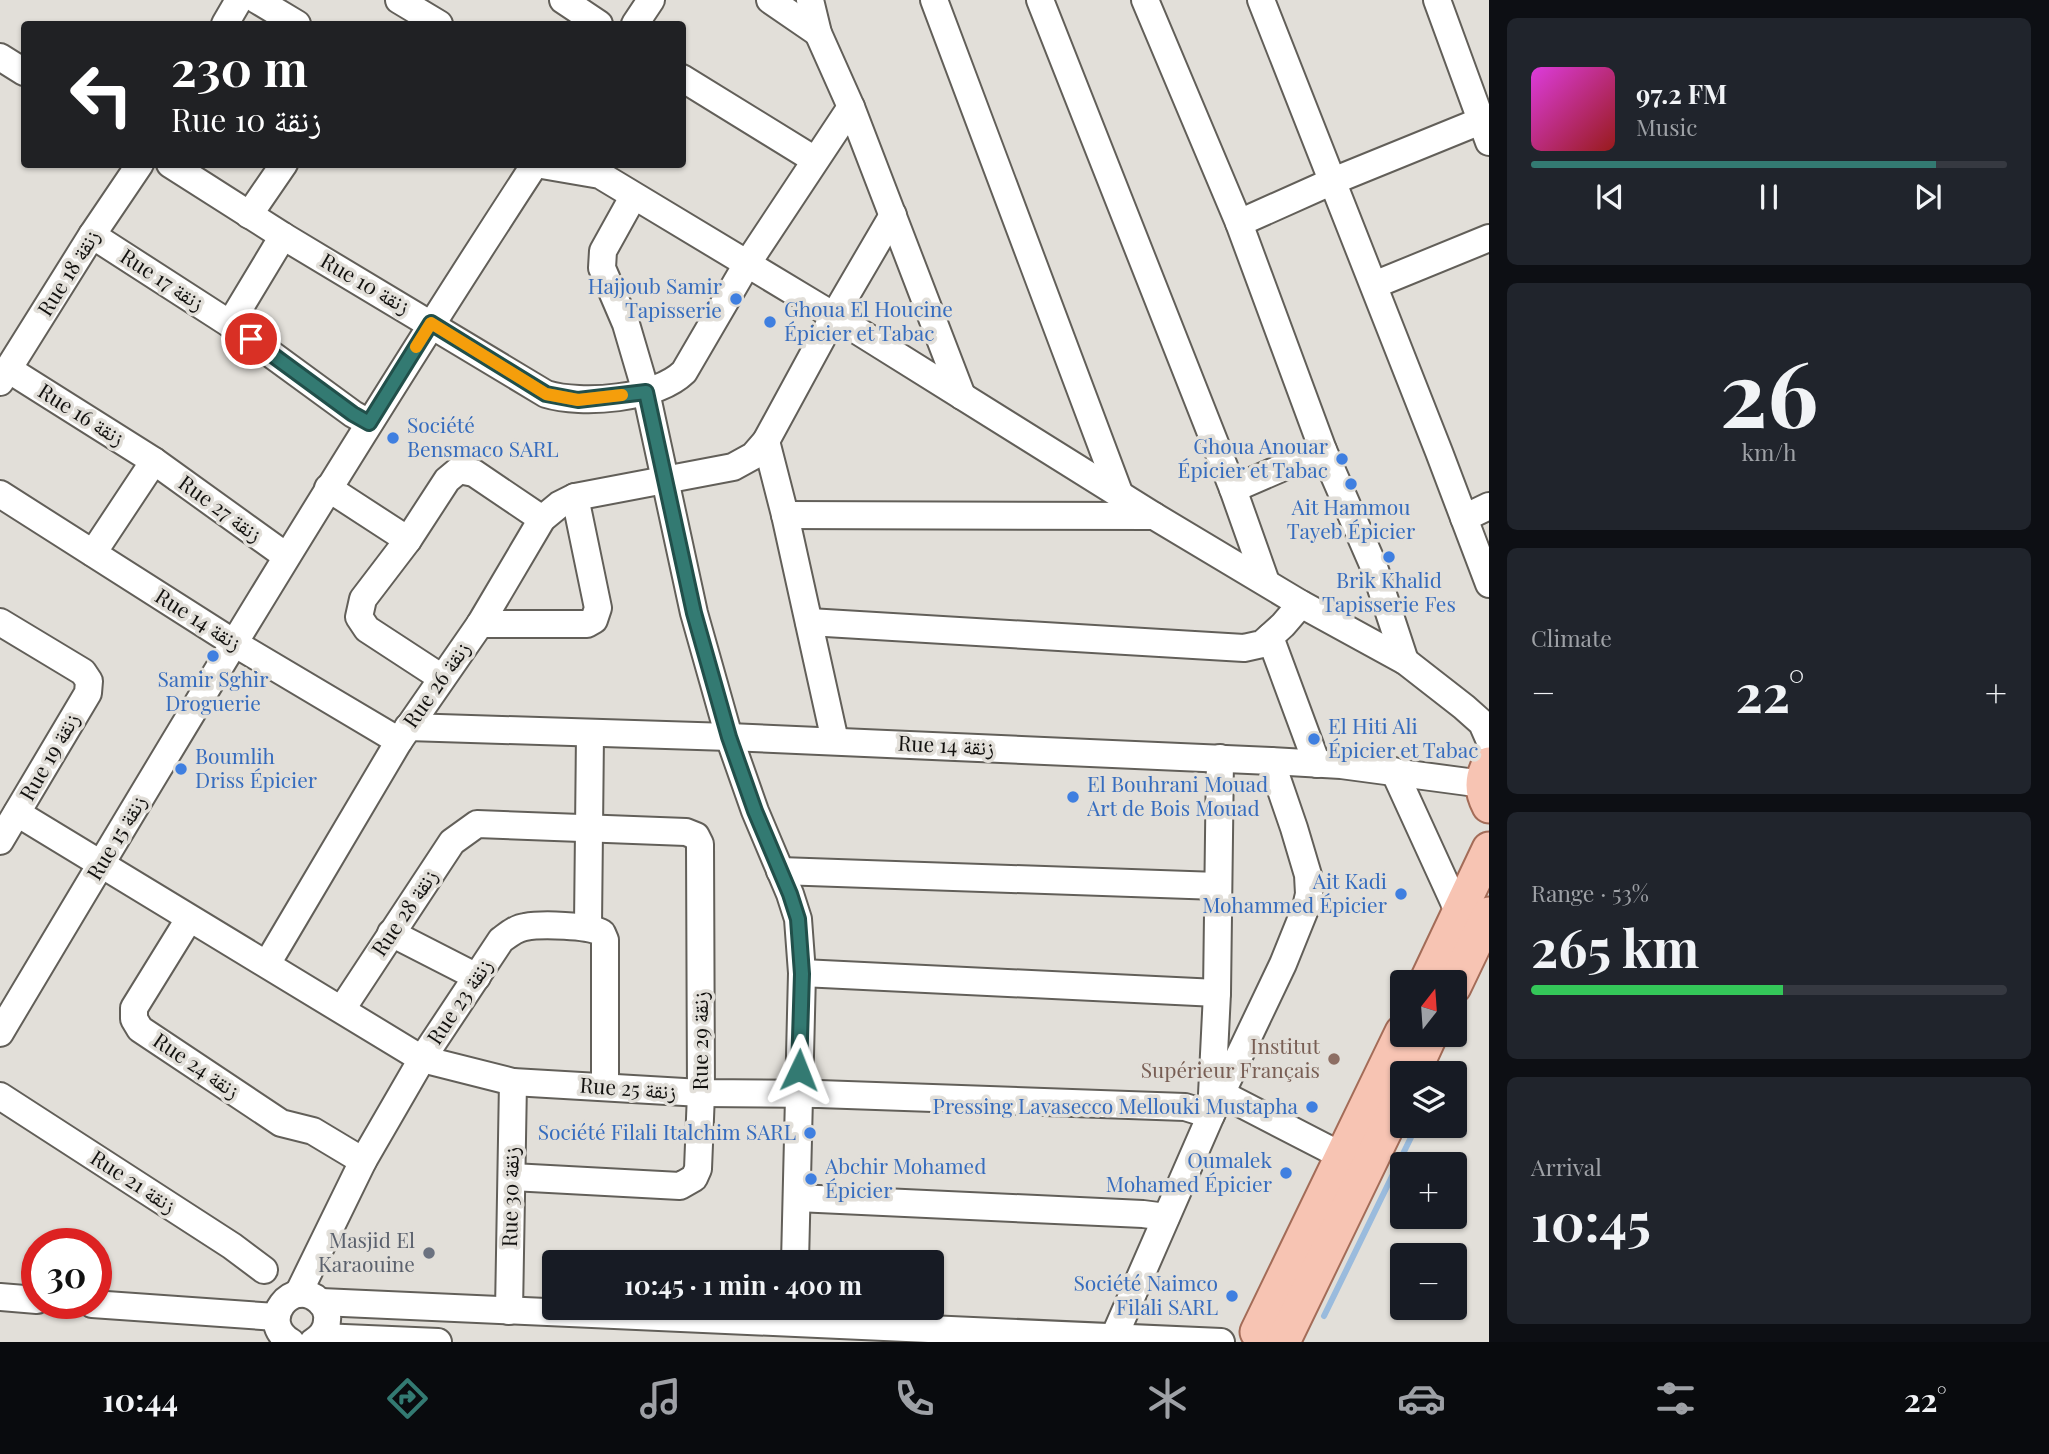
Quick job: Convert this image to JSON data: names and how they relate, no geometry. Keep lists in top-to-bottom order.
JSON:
{
  "streets": {
    "street": [
      "Rue 18 زنقة",
      "Rue 17 زنقة",
      "Rue 10 زنقة",
      "Rue 16 زنقة",
      "Rue 27 زنقة",
      "Rue 14 زنقة",
      "Rue 26 زنقة",
      "Rue 19 زنقة",
      "Rue 15 زنقة",
      "Rue 28 زنقة",
      "Rue 23 زنقة",
      "Rue 29 زنقة",
      "Rue 24 زنقة",
      "Rue 25 زنقة",
      "Rue 21 زنقة",
      "Rue 30 زنقة"
    ]
  },
  "crossings": [
    ["Rue 18 زنقة", "Rue 17 زنقة"],
    ["Rue 18 زنقة", "Rue 16 زنقة"],
    ["Rue 16 زنقة", "Rue 27 زنقة"],
    ["Rue 14 زنقة", "Rue 26 زنقة"],
    ["Rue 14 زنقة", "Rue 15 زنقة"],
    ["Rue 26 زنقة", "Rue 25 زنقة"],
    ["Rue 19 زنقة", "Rue 25 زنقة"],
    ["Rue 15 زنقة", "Rue 25 زنقة"],
    ["Rue 28 زنقة", "Rue 29 زنقة"],
    ["Rue 28 زنقة", "Rue 25 زنقة"],
    ["Rue 23 زنقة", "Rue 24 زنقة"],
    ["Rue 23 زنقة", "Rue 25 زنقة"],
    ["Rue 23 زنقة", "Rue 21 زنقة"],
    ["Rue 29 زنقة", "Rue 25 زنقة"],
    ["Rue 29 زنقة", "Rue 30 زنقة"],
    ["Rue 24 زنقة", "Rue 25 زنقة"],
    ["Rue 25 زنقة", "Rue 30 زنقة"]
  ],
  "places": [
    "Hajjoub Samir Tapisserie",
    "Ghoua El Houcine Épicier et Tabac",
    "Société Bensmaco SARL",
    "Ghoua Anouar Épicier et Tabac",
    "Ait Hammou Tayeb Épicier",
    "Brik Khalid Tapisserie Fes",
    "Samir Sghir Droguerie",
    "El Hiti Ali Épicier et Tabac",
    "Boumlih Driss Épicier",
    "El Bouhrani Mouad Art de Bois Mouad",
    "Ait Kadi Mohammed Épicier",
    "Institut Supérieur Français",
    "Pressing Lavasecco Mellouki Mustapha",
    "Société Filali Italchim SARL",
    "Oumalek Mohamed Épicier",
    "Abchir Mohamed Épicier",
    "Masjid El Karaouine",
    "Société Naimco Filali SARL"
  ],
  "north": "top",
  "page": {
    "turn": ["230 m", "Rue 10 زنقة"],
    "song": ["97.2 FM", "Music"],
    "tile": [
      ["26", "km/h"],
      "Climate",
      ["Range · 53%", "265 km"],
      ["Arrival", "10:45"]
    ],
    "heat": ["−", "22°", "+"],
    "map_buttons": ["+", "−"],
    "limit": "30",
    "trip": "10:45 · 1 min · 400 m",
    "tabs": ["10:44", "22°"]
  }
}
